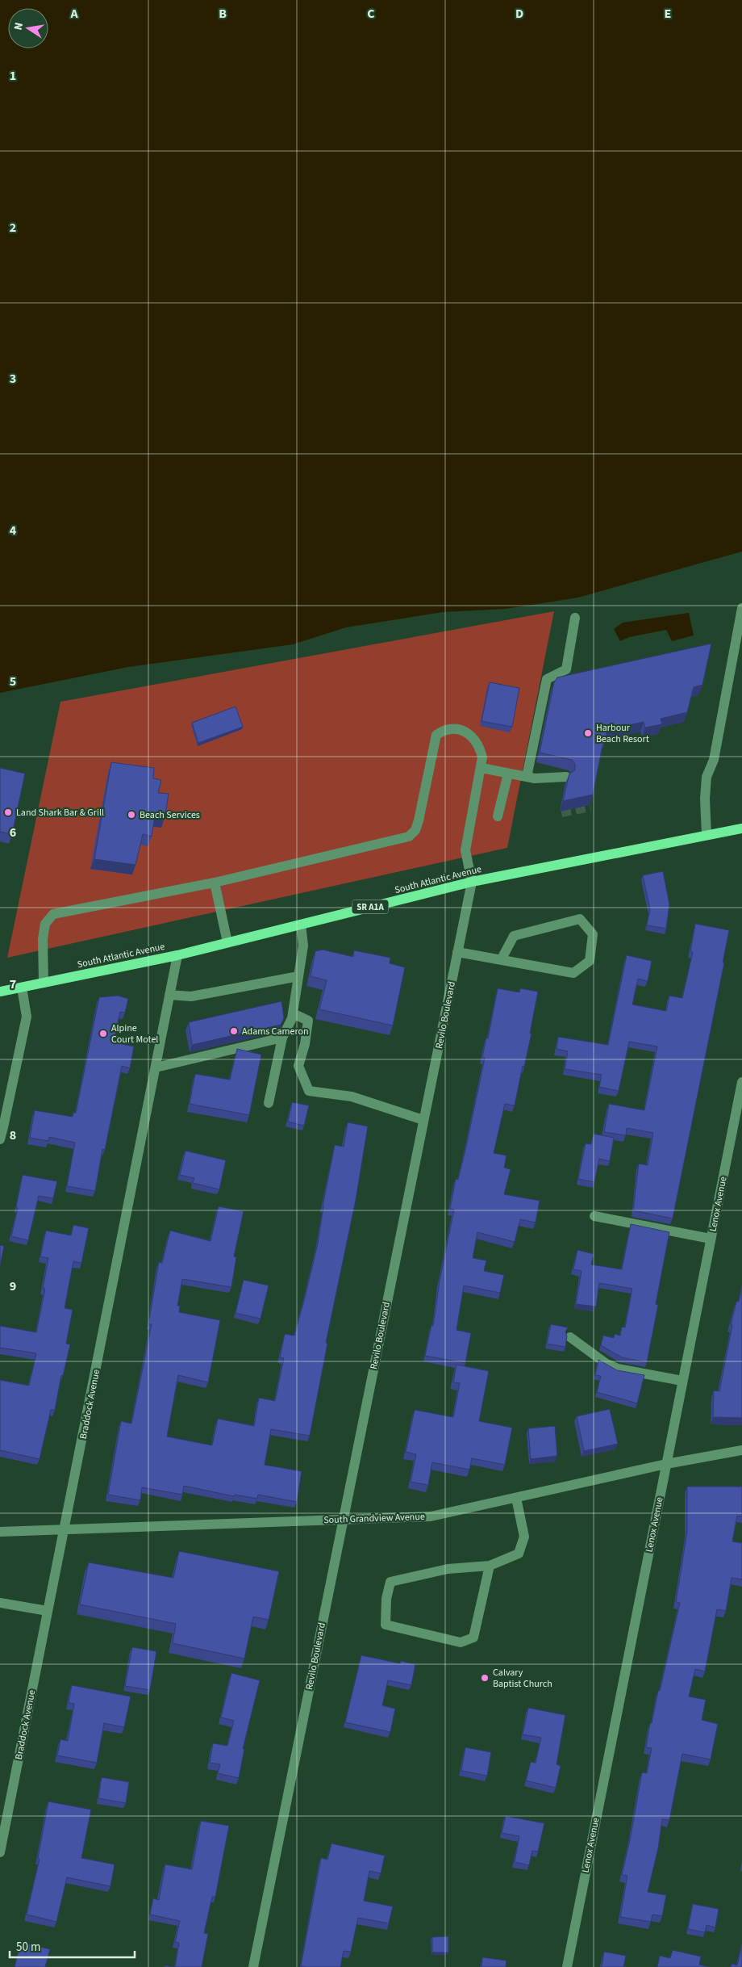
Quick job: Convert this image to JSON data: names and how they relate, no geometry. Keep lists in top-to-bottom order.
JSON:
{
  "streets": {
    "main road": ["South Atlantic Avenue", "SR A1A"],
    "street": [
      "Revilo Boulevard",
      "Lenox Avenue",
      "Braddock Avenue",
      "South Grandview Avenue"
    ]
  },
  "crossings": [
    ["South Atlantic Avenue", "Revilo Boulevard"],
    ["South Atlantic Avenue", "Braddock Avenue"],
    ["Revilo Boulevard", "South Grandview Avenue"],
    ["Lenox Avenue", "South Grandview Avenue"],
    ["Braddock Avenue", "South Grandview Avenue"]
  ],
  "places": [
    "Harbour Beach Resort",
    "Land Shark Bar & Grill",
    "Beach Services",
    "Adams Cameron",
    "Alpine Court Motel",
    "Calvary Baptist Church"
  ],
  "scale_bar": "50 m",
  "north": "left",
  "grid": {
    "columns": [
      "A",
      "B",
      "C",
      "D",
      "E"
    ],
    "rows": [
      "1",
      "2",
      "3",
      "4",
      "5",
      "6",
      "7",
      "8",
      "9"
    ]
  }
}
